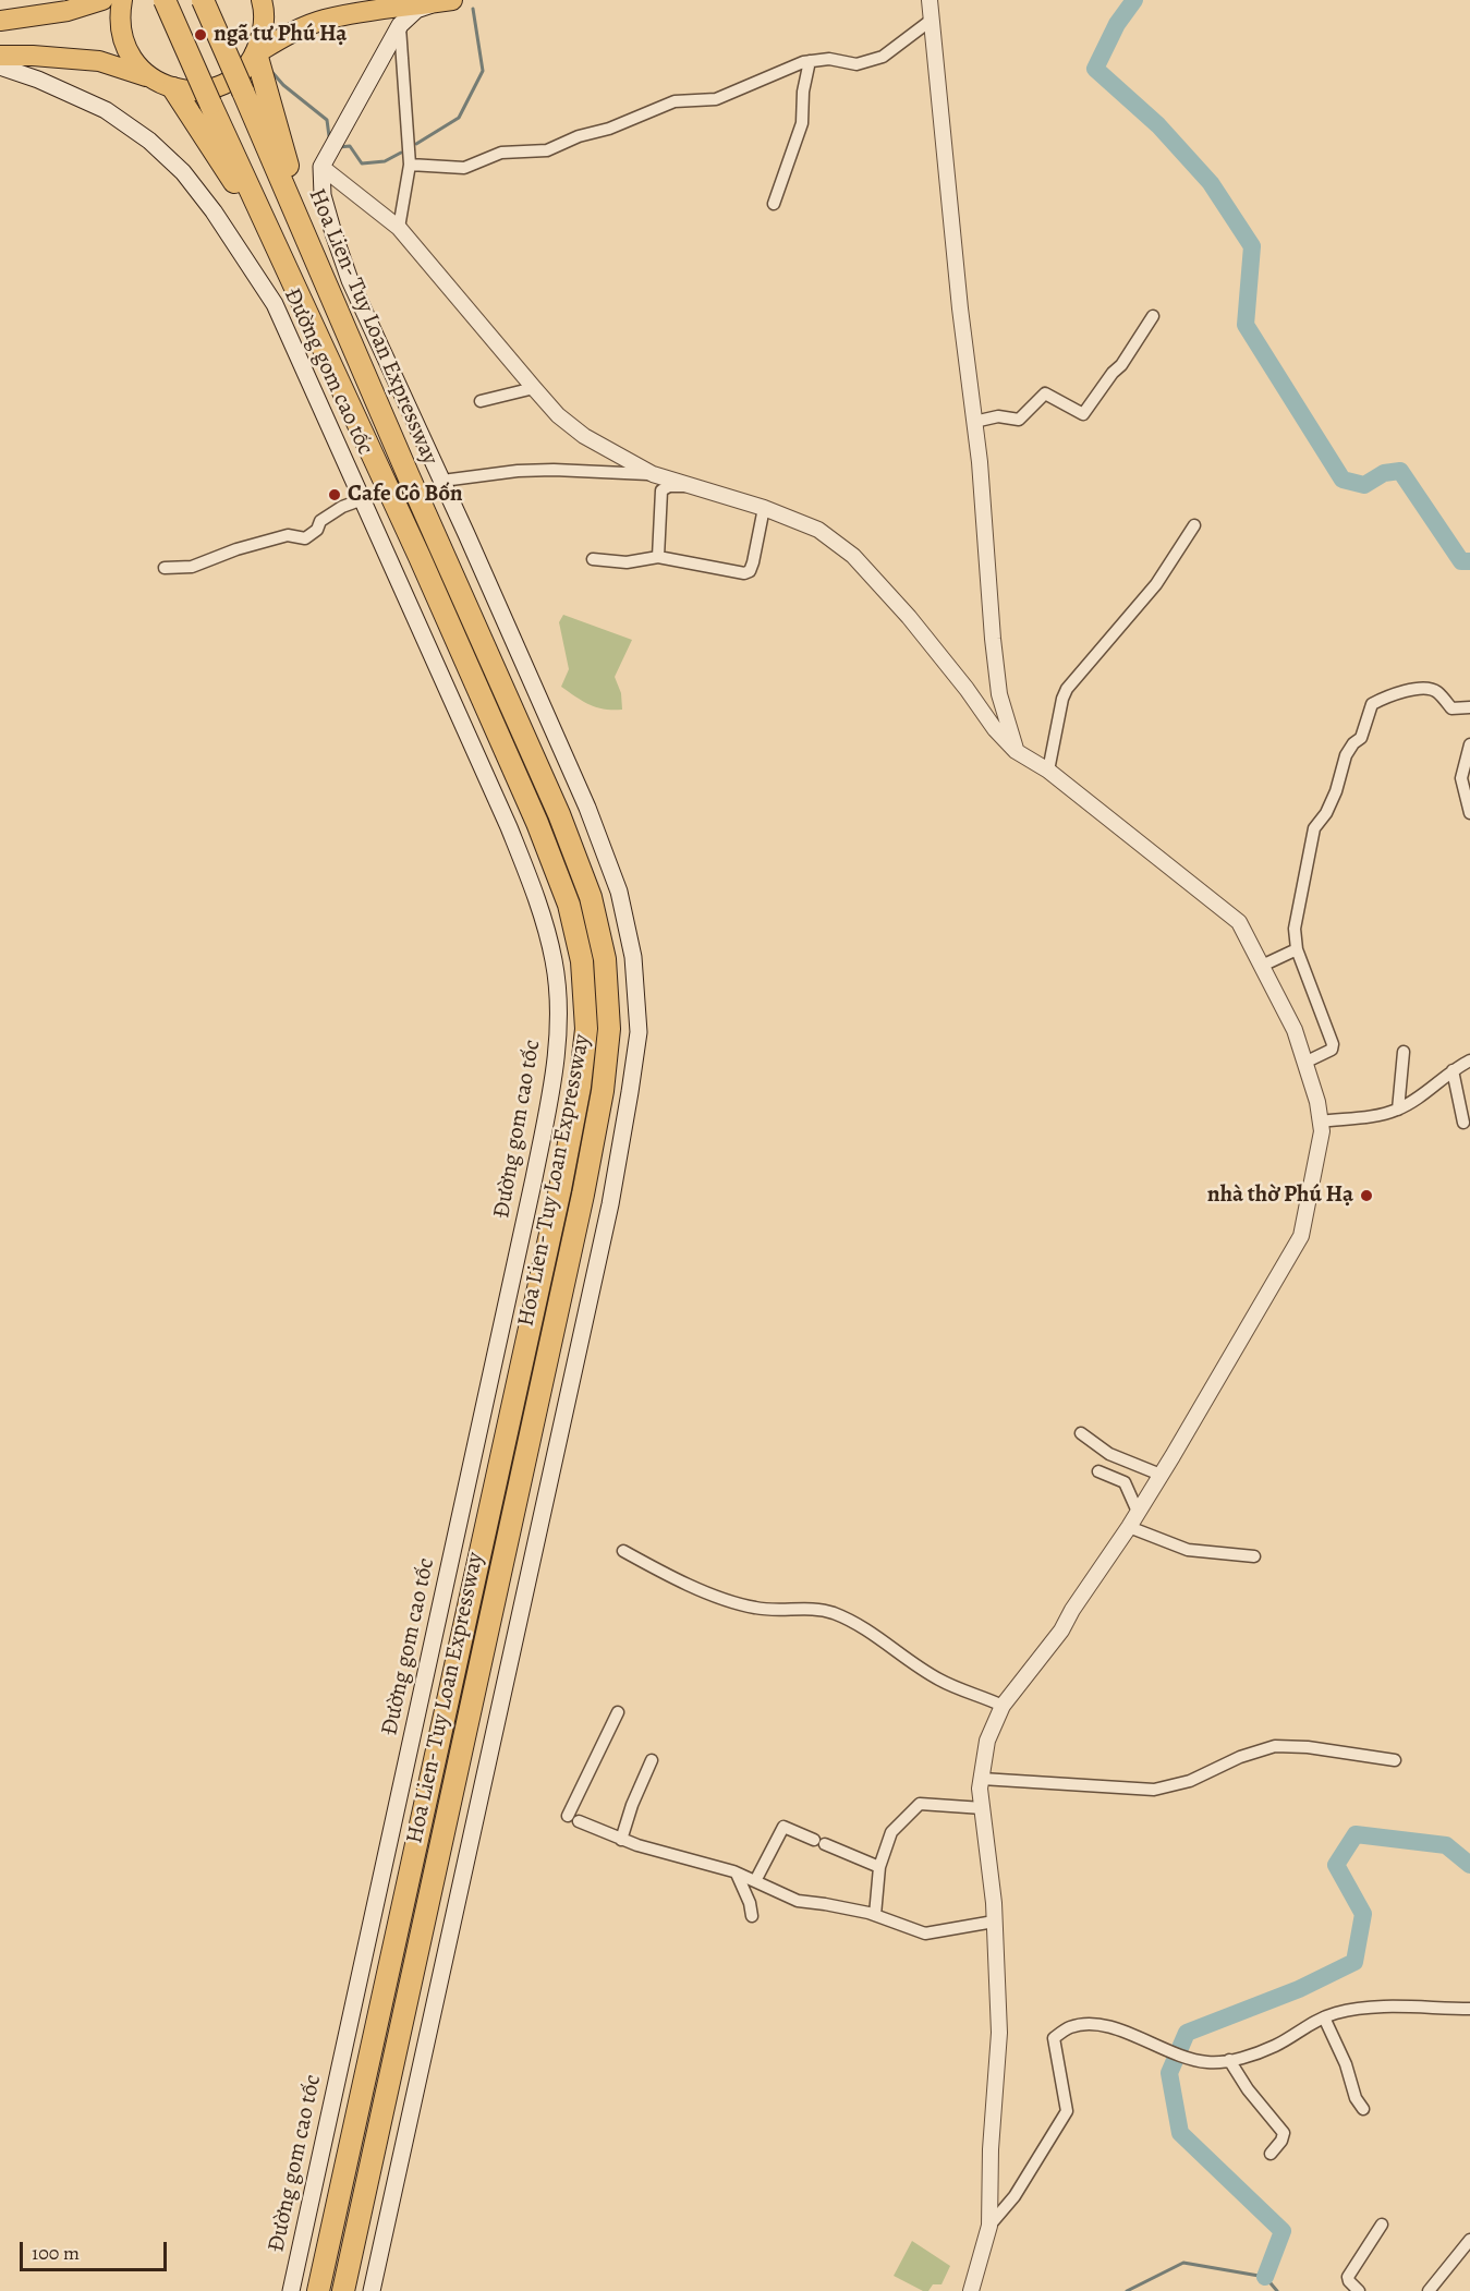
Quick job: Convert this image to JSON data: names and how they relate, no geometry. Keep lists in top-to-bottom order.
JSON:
{
  "streets": {
    "highway": ["Hoa Lien- Tuy Loan Expressway"],
    "main road": ["Đường gom cao tốc"]
  },
  "places": ["ngã tư Phú Hạ", "Cafe Cô Bốn", "nhà thờ Phú Hạ"],
  "scale_bar": "100 m"
}
